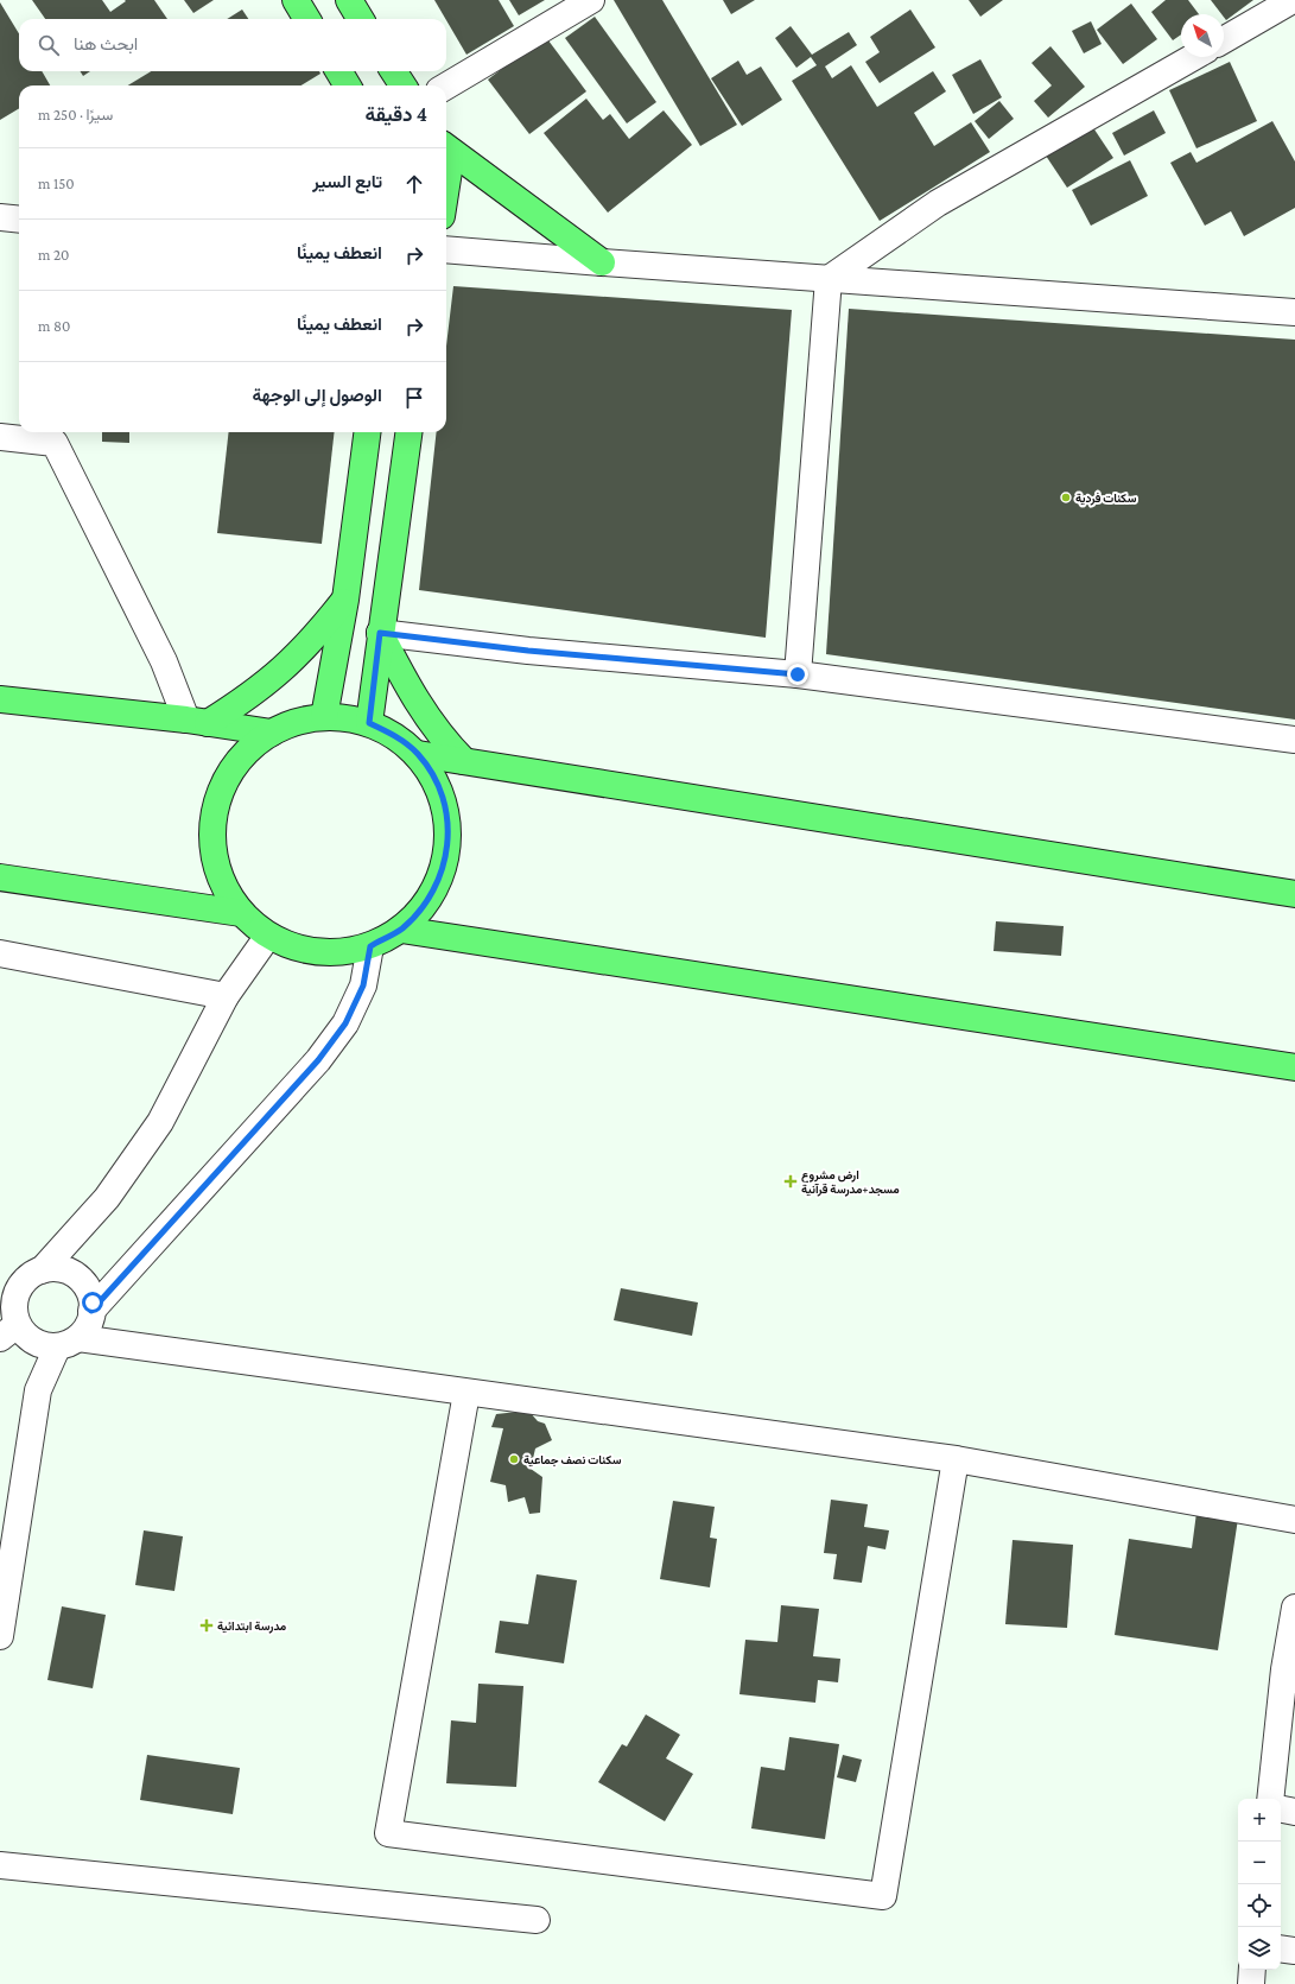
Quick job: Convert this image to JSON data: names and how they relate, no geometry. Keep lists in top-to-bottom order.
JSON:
{
  "places": {
    "other": ["سكنات فردية", "سكنات نصف جماعية"],
    "health": ["ارض مشروع مسجد+مدرسة قرآنية", "مدرسة ابتدائية"]
  },
  "north": "top left",
  "page": {
    "search": "ابحث هنا",
    "heading": ["4 دقيقة", "سيرًا · 250 m"],
    "list": [
      ["تابع السير", "150 m"],
      ["انعطف يمينًا", "20 m"],
      ["انعطف يمينًا", "80 m"],
      "الوصول إلى الوجهة"
    ],
    "map_buttons": ["+", "−"]
  }
}
